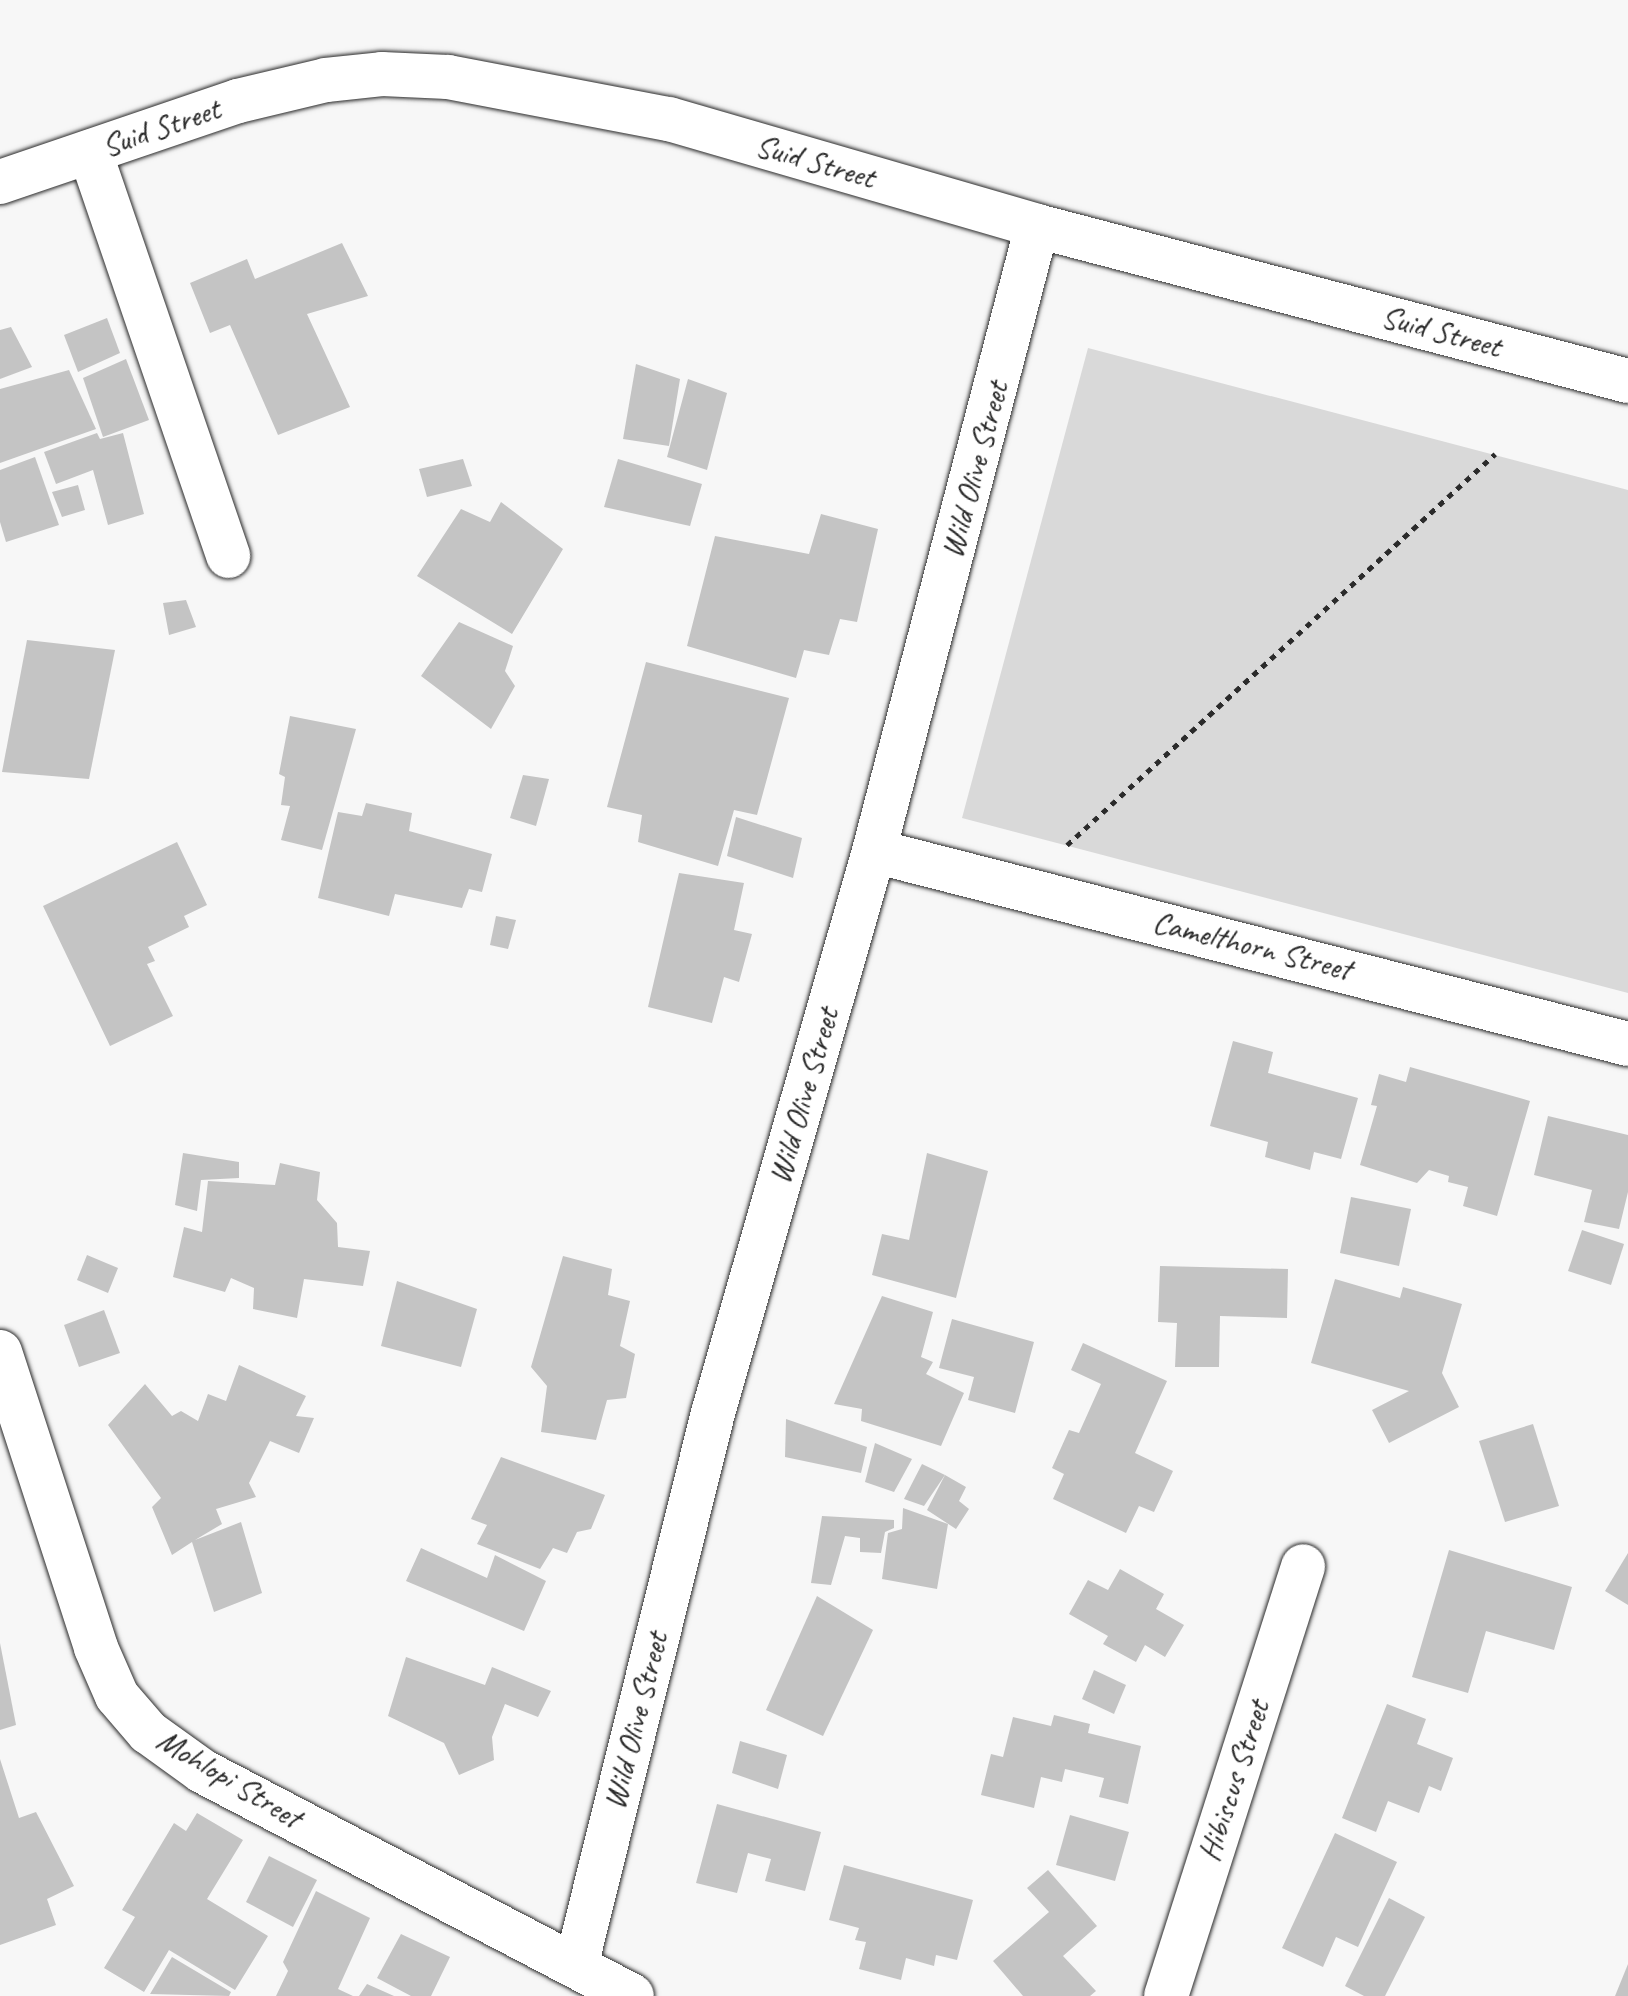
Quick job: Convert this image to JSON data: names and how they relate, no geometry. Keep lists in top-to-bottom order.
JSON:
{
  "streets": {
    "street": [
      "Suid Street",
      "Wild Olive Street",
      "Camelthorn Street",
      "Mohlopi Street",
      "Hibiscus Street"
    ]
  },
  "crossings": [
    ["Suid Street", "Wild Olive Street"],
    ["Wild Olive Street", "Camelthorn Street"],
    ["Wild Olive Street", "Mohlopi Street"]
  ]
}
